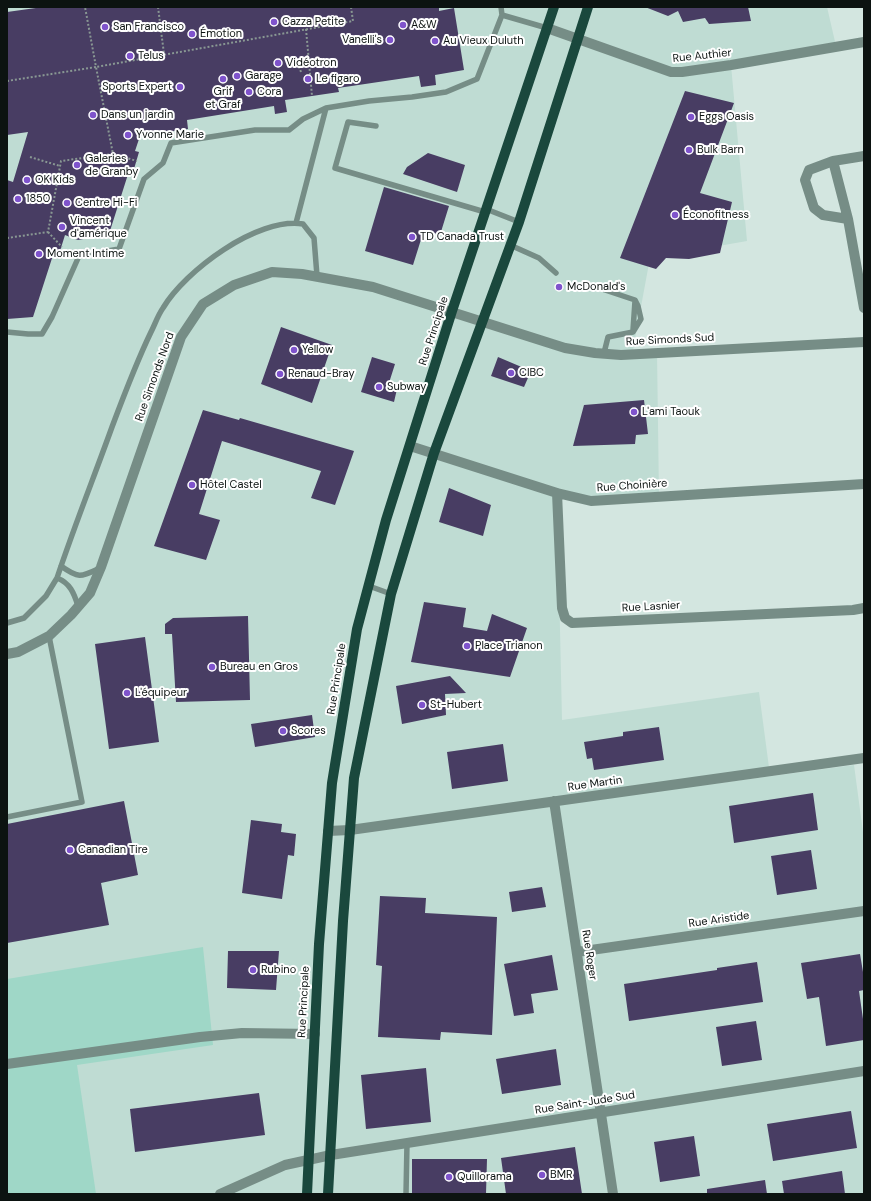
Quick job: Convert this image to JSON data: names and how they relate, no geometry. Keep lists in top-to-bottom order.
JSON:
{
  "streets": {
    "main road": ["Rue Principale"],
    "street": [
      "Rue Authier",
      "Rue Simonds Sud",
      "Rue Simonds Nord",
      "Rue Choinière",
      "Rue Lasnier",
      "Rue Martin",
      "Rue Aristide",
      "Rue Roger",
      "Rue Saint-Jude Sud"
    ]
  },
  "crossings": [
    ["Rue Authier", "Rue Principale"],
    ["Rue Principale", "Rue Simonds Nord"],
    ["Rue Principale", "Rue Choinière"],
    ["Rue Principale", "Rue Martin"],
    ["Rue Principale", "Rue Saint-Jude Sud"],
    ["Rue Simonds Sud", "Rue Simonds Nord"],
    ["Rue Choinière", "Rue Lasnier"],
    ["Rue Martin", "Rue Roger"],
    ["Rue Aristide", "Rue Roger"],
    ["Rue Roger", "Rue Saint-Jude Sud"]
  ],
  "places": [
    "Cazza Petite",
    "A&W",
    "San Francisco",
    "Émotion",
    "Vanelli's",
    "Au Vieux Duluth",
    "Telus",
    "Vidéotron",
    "Garage",
    "Grif et Graf",
    "Le figaro",
    "Sports Expert",
    "Cora",
    "Dans un jardin",
    "Eggs Oasis",
    "Yvonne Marie",
    "Bulk Barn",
    "Galeries de Granby",
    "OK Kids",
    "1850",
    "Centre Hi-Fi",
    "Éconofitness",
    "Vincent d'amérique",
    "TD Canada Trust",
    "Moment Intime",
    "McDonald's",
    "Yellow",
    "CIBC",
    "Renaud-Bray",
    "Subway",
    "L'ami Taouk",
    "Hôtel Castel",
    "Place Trianon",
    "Bureau en Gros",
    "L'équipeur",
    "St-Hubert",
    "Scores",
    "Canadian Tire",
    "Rubino",
    "BMR",
    "Quillorama"
  ]
}
